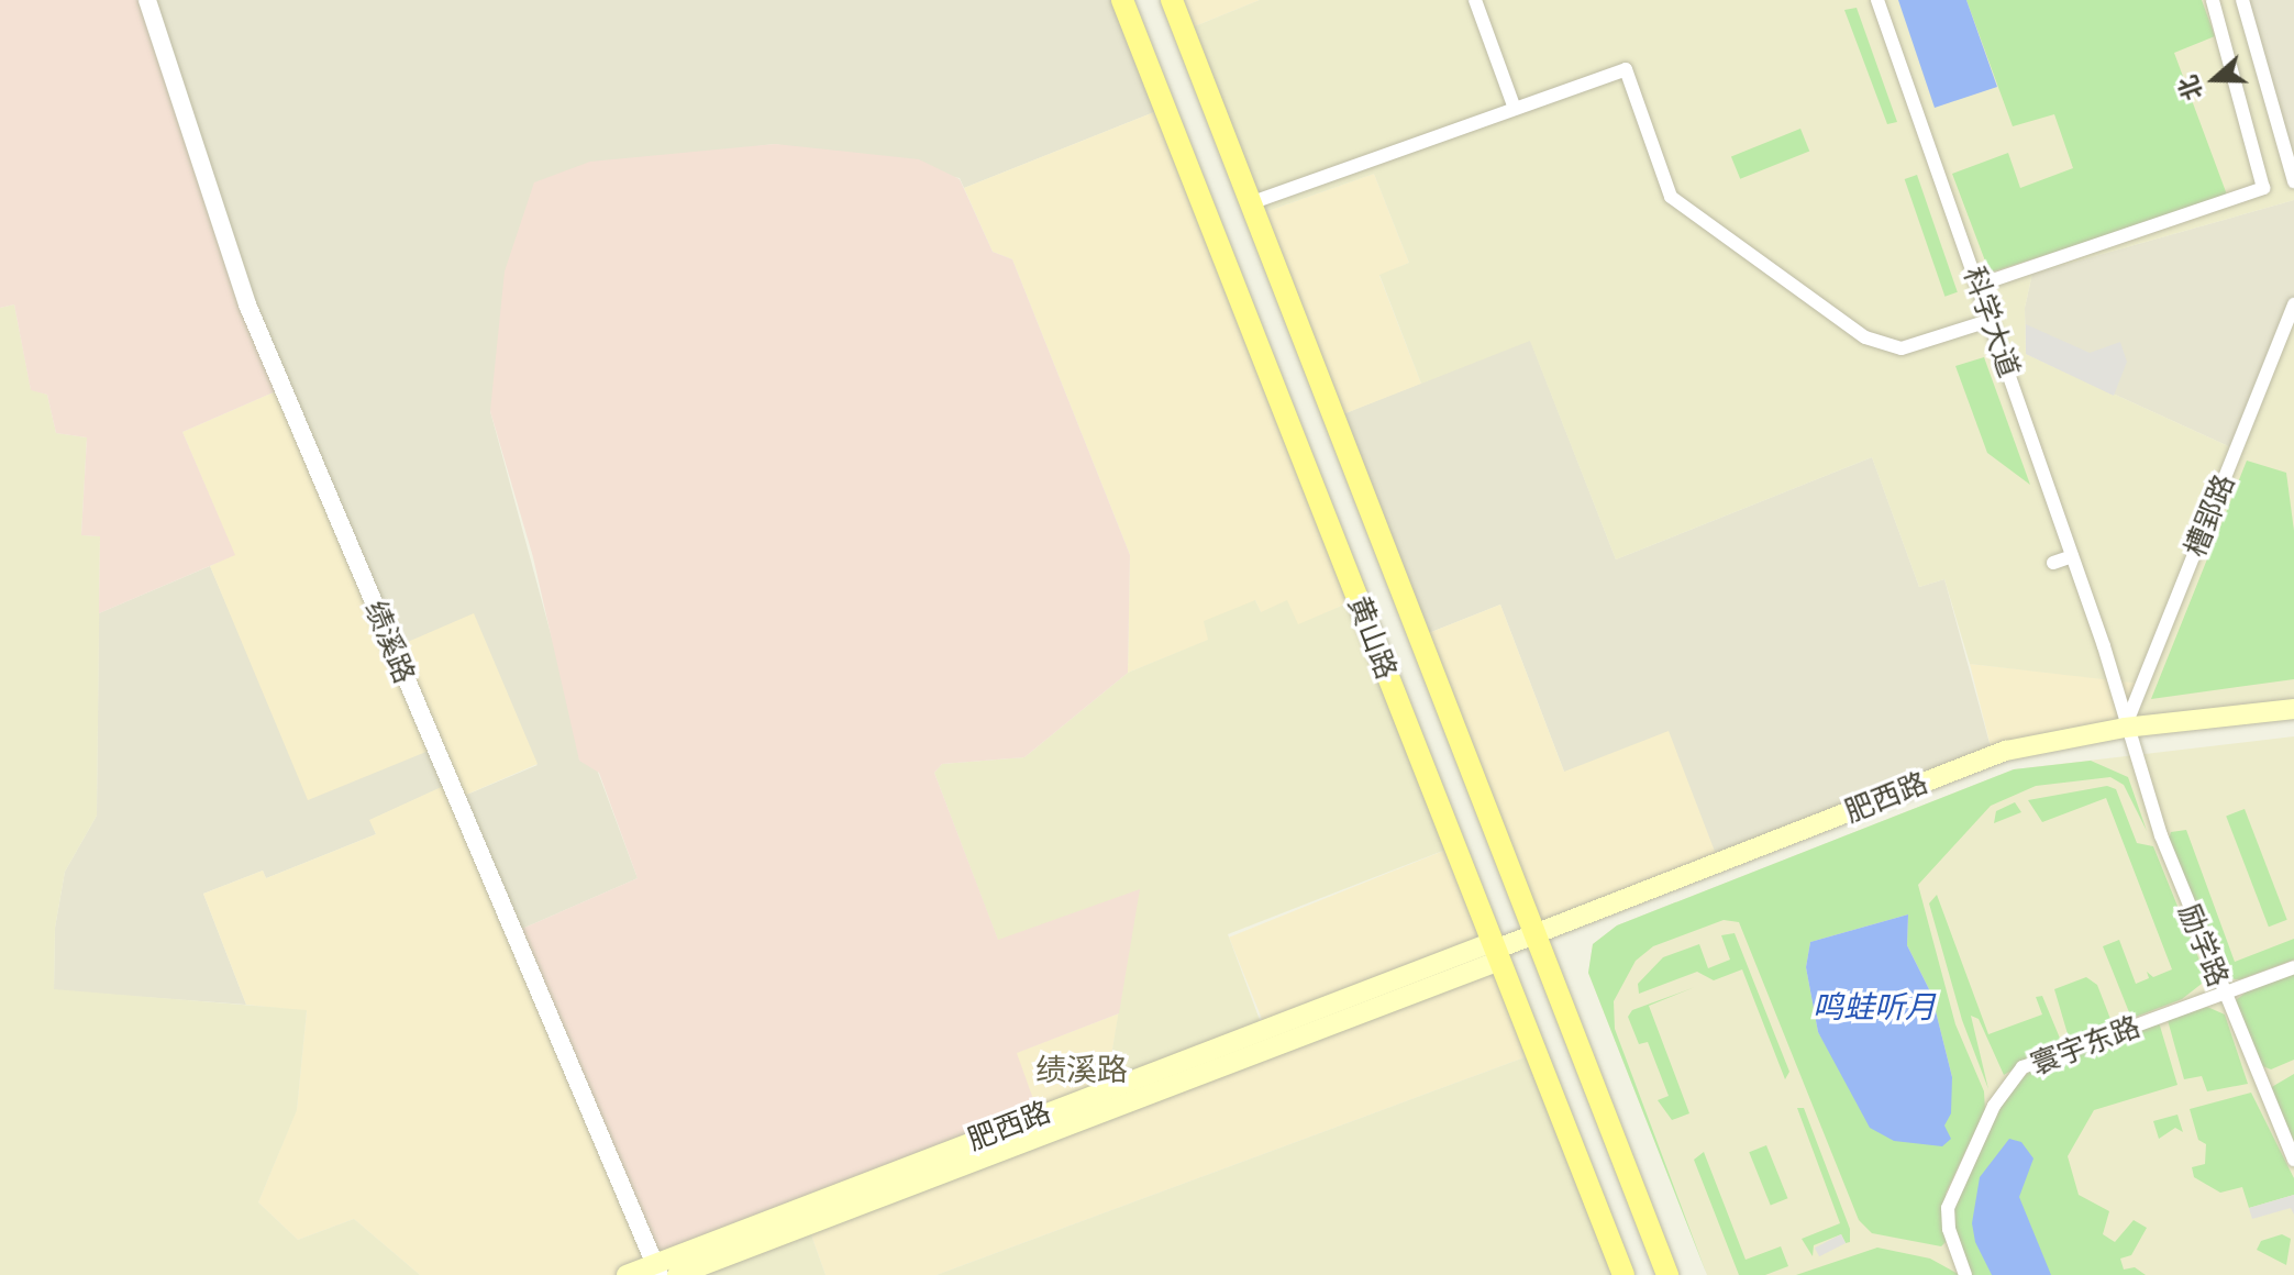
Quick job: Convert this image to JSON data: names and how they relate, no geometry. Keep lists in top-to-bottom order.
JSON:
{
  "streets": {
    "main road": ["黄山路", "肥西路"],
    "street": [
      "科学大道",
      "槽郢路",
      "绩溪路",
      "励学路",
      "寰宇东路"
    ]
  },
  "crossings": [
    ["科学大道", "励学路"],
    ["槽郢路", "肥西路"],
    ["槽郢路", "励学路"],
    ["黄山路", "肥西路"],
    ["绩溪路", "肥西路"],
    ["肥西路", "励学路"],
    ["励学路", "寰宇东路"]
  ],
  "districts": ["绩溪路"],
  "water": ["鸣蛙听月"],
  "north": "left"
}
